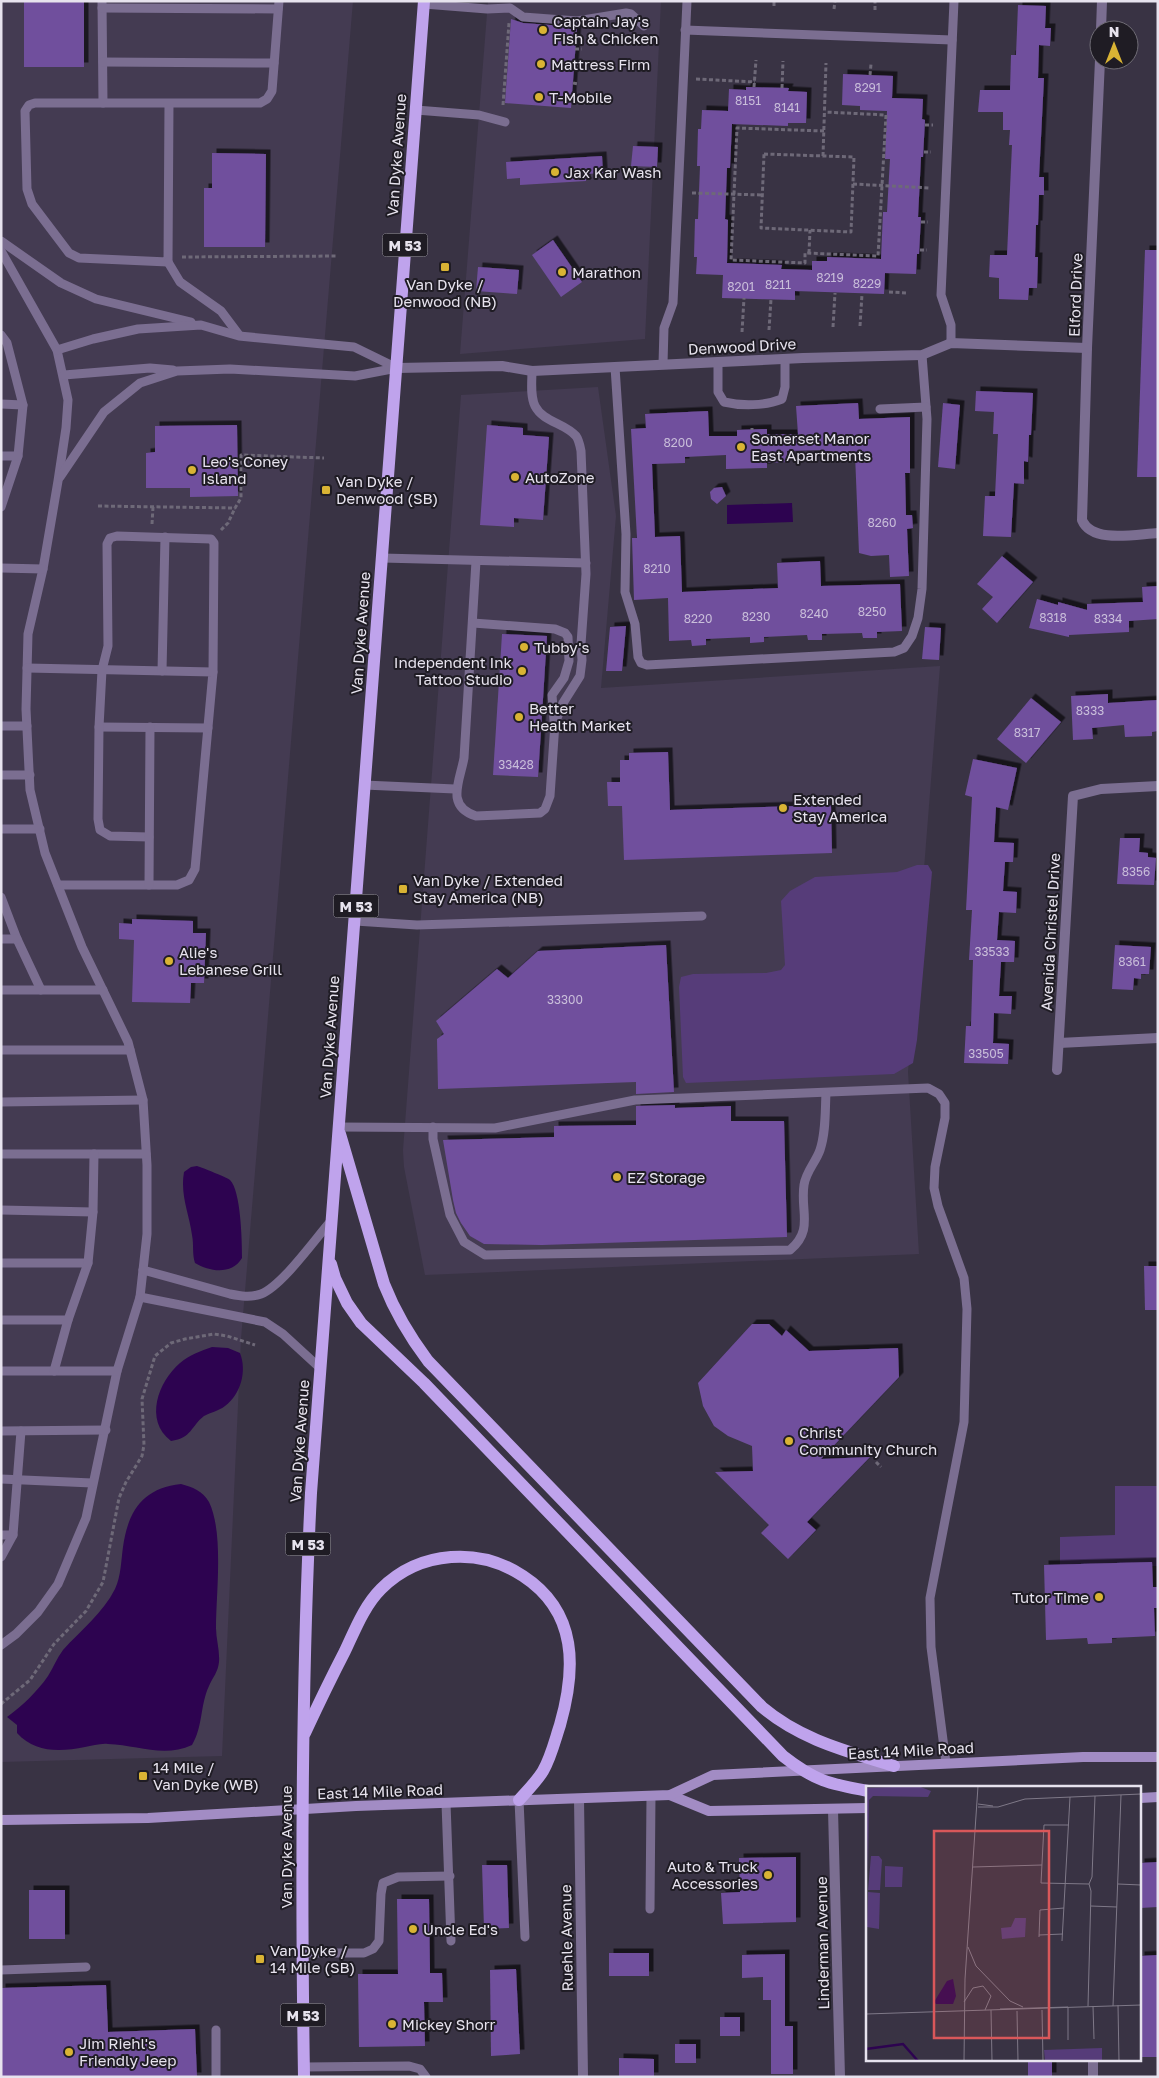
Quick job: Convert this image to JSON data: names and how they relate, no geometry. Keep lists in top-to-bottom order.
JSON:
{
  "streets": {
    "main road": ["Van Dyke Avenue", "M 53", "East 14 Mile Road"],
    "street": [
      "Elford Drive",
      "Denwood Drive",
      "Avenida Christel Drive",
      "Ruehle Avenue",
      "Linderman Avenue"
    ]
  },
  "crossings": [
    ["Van Dyke Avenue", "Denwood Drive"],
    ["Van Dyke Avenue", "East 14 Mile Road"],
    ["Elford Drive", "Denwood Drive"],
    ["East 14 Mile Road", "Ruehle Avenue"],
    ["East 14 Mile Road", "Linderman Avenue"]
  ],
  "places": {
    "other": [
      "Captain Jay's Fish & Chicken",
      "Mattress Firm",
      "T-Mobile",
      "Jax Kar Wash",
      "Marathon",
      "Somerset Manor East Apartments",
      "Leo's Coney Island",
      "AutoZone",
      "Tubby's",
      "Independent Ink Tattoo Studio",
      "Better Health Market",
      "Extended Stay America",
      "Alie's Lebanese Grill",
      "EZ Storage",
      "Christ Community Church",
      "Tutor Time",
      "Auto & Truck Accessories",
      "Uncle Ed's",
      "Mickey Shorr",
      "Jim Riehl's Friendly Jeep"
    ],
    "transit": [
      "Van Dyke / Denwood (NB)",
      "Van Dyke / Denwood (SB)",
      "Van Dyke / Extended Stay America (NB)",
      "14 Mile / Van Dyke (WB)",
      "Van Dyke / 14 Mile (SB)"
    ]
  },
  "house_numbers": [
    "8291",
    "8151",
    "8141",
    "8219",
    "8229",
    "8211",
    "8201",
    "8200",
    "8260",
    "8210",
    "8250",
    "8240",
    "8230",
    "8318",
    "8220",
    "8334",
    "8333",
    "8317",
    "33428",
    "8356",
    "33533",
    "8361",
    "33300",
    "33505"
  ],
  "north": "top"
}
